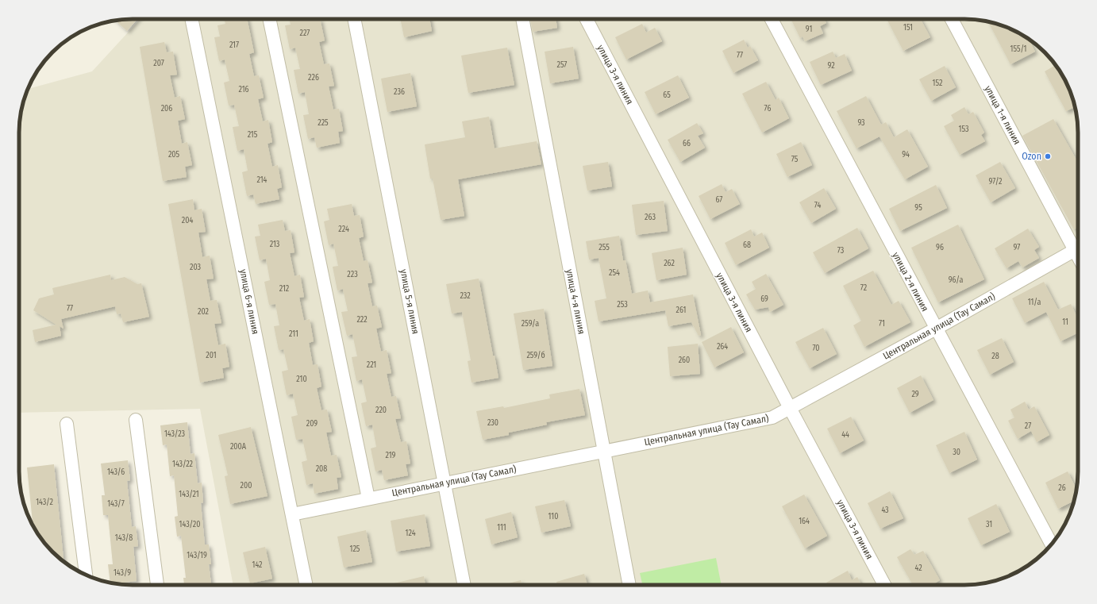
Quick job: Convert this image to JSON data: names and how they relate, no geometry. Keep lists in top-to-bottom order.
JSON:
{
  "streets": {
    "street": [
      "улица 3-я линия",
      "улица 1-я линия",
      "улица 2-я линия",
      "улица 6-я линия",
      "улица 5-я линия",
      "улица 4-я линия",
      "Центральная улица (Тау Самал)"
    ]
  },
  "crossings": [
    ["улица 3-я линия", "Центральная улица (Тау Самал)"],
    ["улица 2-я линия", "Центральная улица (Тау Самал)"],
    ["улица 6-я линия", "Центральная улица (Тау Самал)"],
    ["улица 5-я линия", "Центральная улица (Тау Самал)"],
    ["улица 4-я линия", "Центральная улица (Тау Самал)"]
  ],
  "places": ["Ozon"],
  "house_numbers": [
    "151",
    "91",
    "227",
    "217",
    "155/1",
    "77",
    "207",
    "257",
    "92",
    "226",
    "152",
    "216",
    "236",
    "65",
    "206",
    "76",
    "225",
    "93",
    "153",
    "215",
    "66",
    "205",
    "94",
    "75",
    "214",
    "97/2",
    "67",
    "74",
    "95",
    "263",
    "204",
    "224",
    "213",
    "68",
    "255",
    "96",
    "97",
    "73",
    "262",
    "203",
    "254",
    "223",
    "96/а",
    "72",
    "212",
    "232",
    "69",
    "11/а",
    "253",
    "77",
    "261",
    "202",
    "222",
    "11",
    "259/а",
    "71",
    "211",
    "264",
    "70",
    "201",
    "259/б",
    "28",
    "260",
    "221",
    "210",
    "29",
    "220",
    "230",
    "209",
    "27",
    "143/23",
    "44",
    "200А",
    "30",
    "219",
    "143/22",
    "208",
    "143/6",
    "200",
    "26",
    "143/21",
    "143/2",
    "143/7",
    "43",
    "110",
    "164",
    "143/20",
    "31",
    "111",
    "124",
    "143/8",
    "125",
    "143/19",
    "142",
    "42",
    "143/9"
  ]
}
